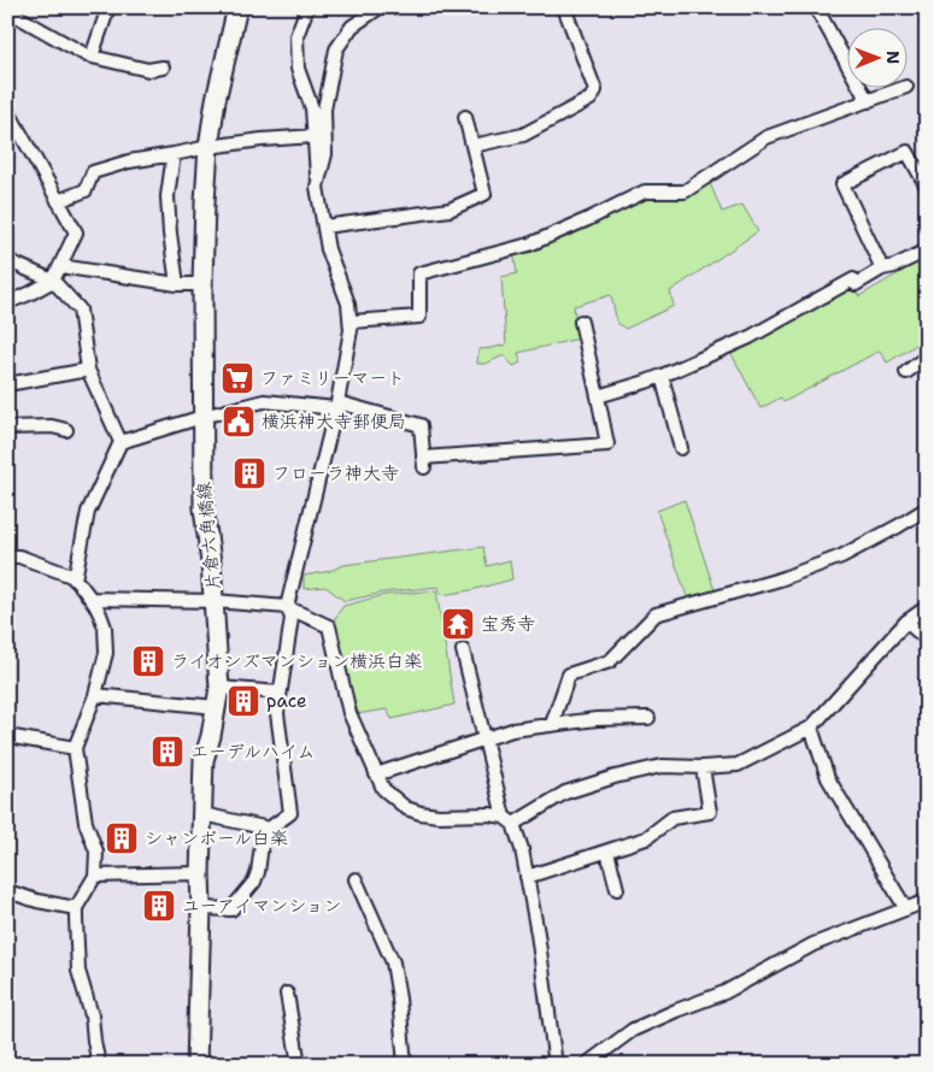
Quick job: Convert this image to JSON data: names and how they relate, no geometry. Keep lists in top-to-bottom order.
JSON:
{
  "streets": {
    "street": ["片倉六角橋線"]
  },
  "places": {
    "supermarket": ["ファミリーマート"],
    "public building": ["横浜神大寺郵便局"],
    "building": [
      "フローラ神大寺",
      "ライオンズマンション横浜白楽",
      "pace",
      "エーデルハイム",
      "シャンボール白楽",
      "ユーアイマンション"
    ],
    "temple": ["宝秀寺"]
  },
  "north": "right"
}
